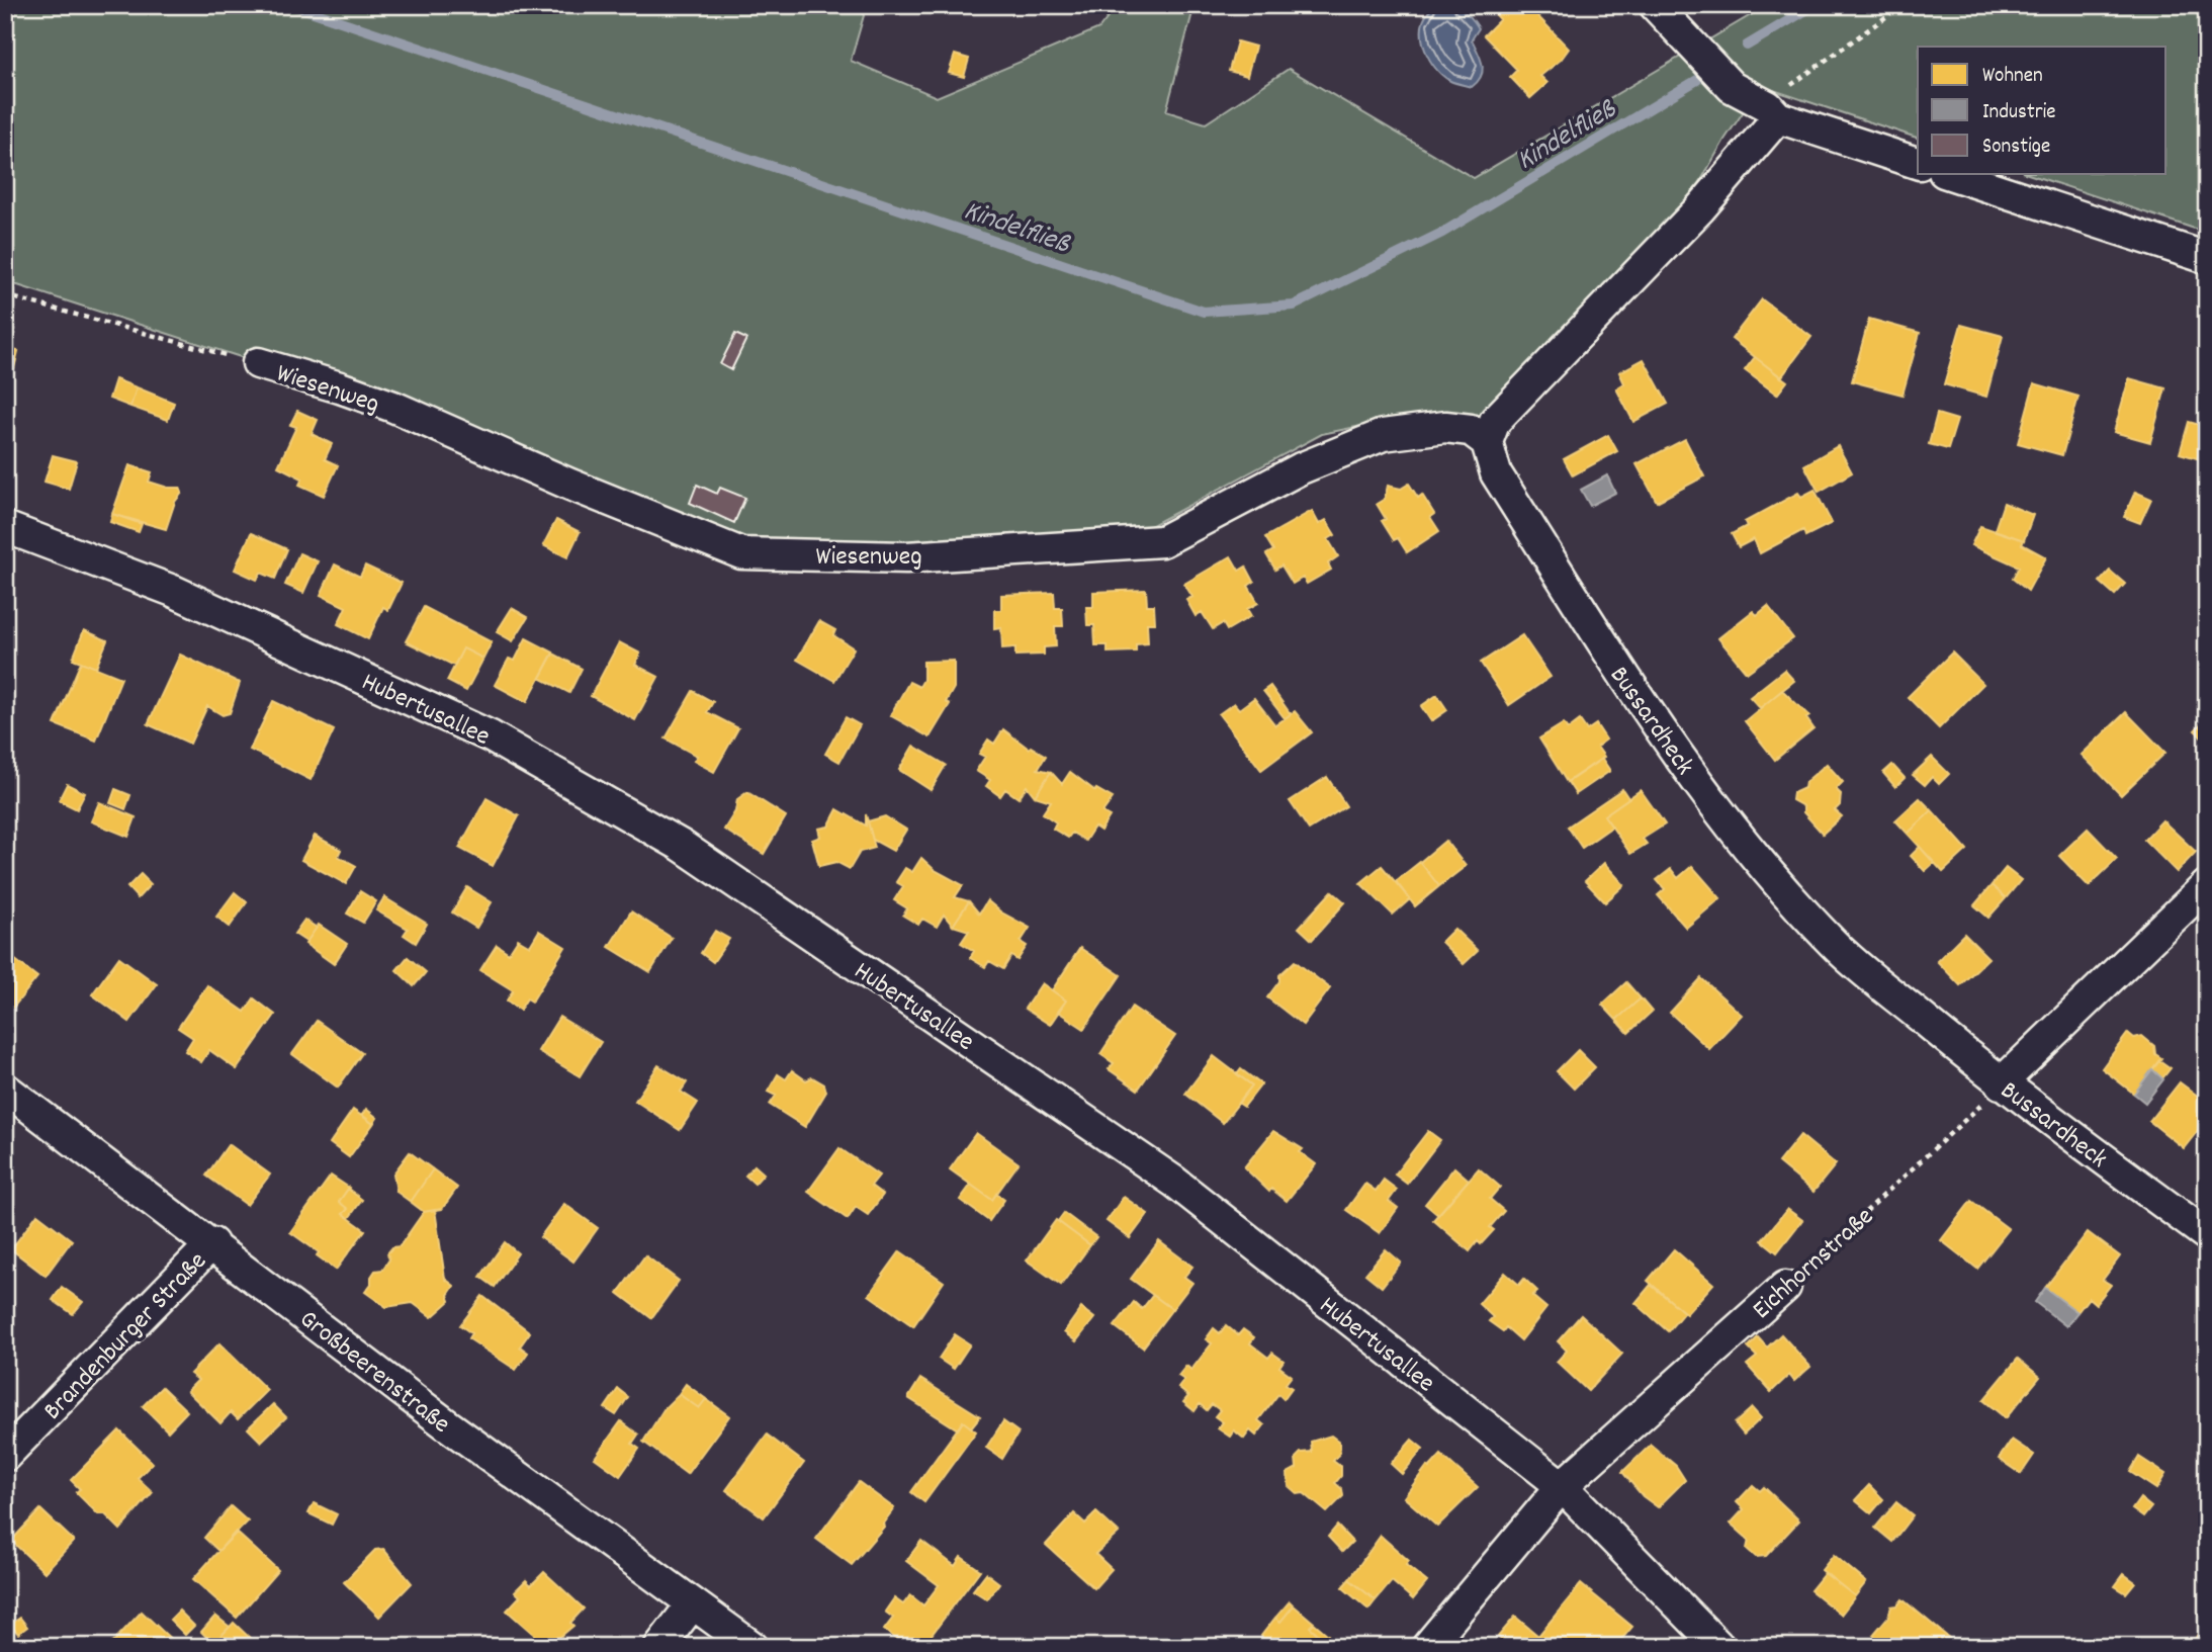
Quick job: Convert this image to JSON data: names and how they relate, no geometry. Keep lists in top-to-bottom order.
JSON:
{
  "streets": {
    "street": [
      "Wiesenweg",
      "Hubertusallee",
      "Bussardheck",
      "Eichhornstraße",
      "Brandenburger Straße",
      "Großbeerenstraße"
    ]
  },
  "crossings": [
    ["Wiesenweg", "Bussardheck"],
    ["Hubertusallee", "Eichhornstraße"],
    ["Bussardheck", "Eichhornstraße"],
    ["Brandenburger Straße", "Großbeerenstraße"]
  ],
  "water": ["Kindelfließ"],
  "legend": ["Wohnen", "Industrie", "Sonstige"]
}
